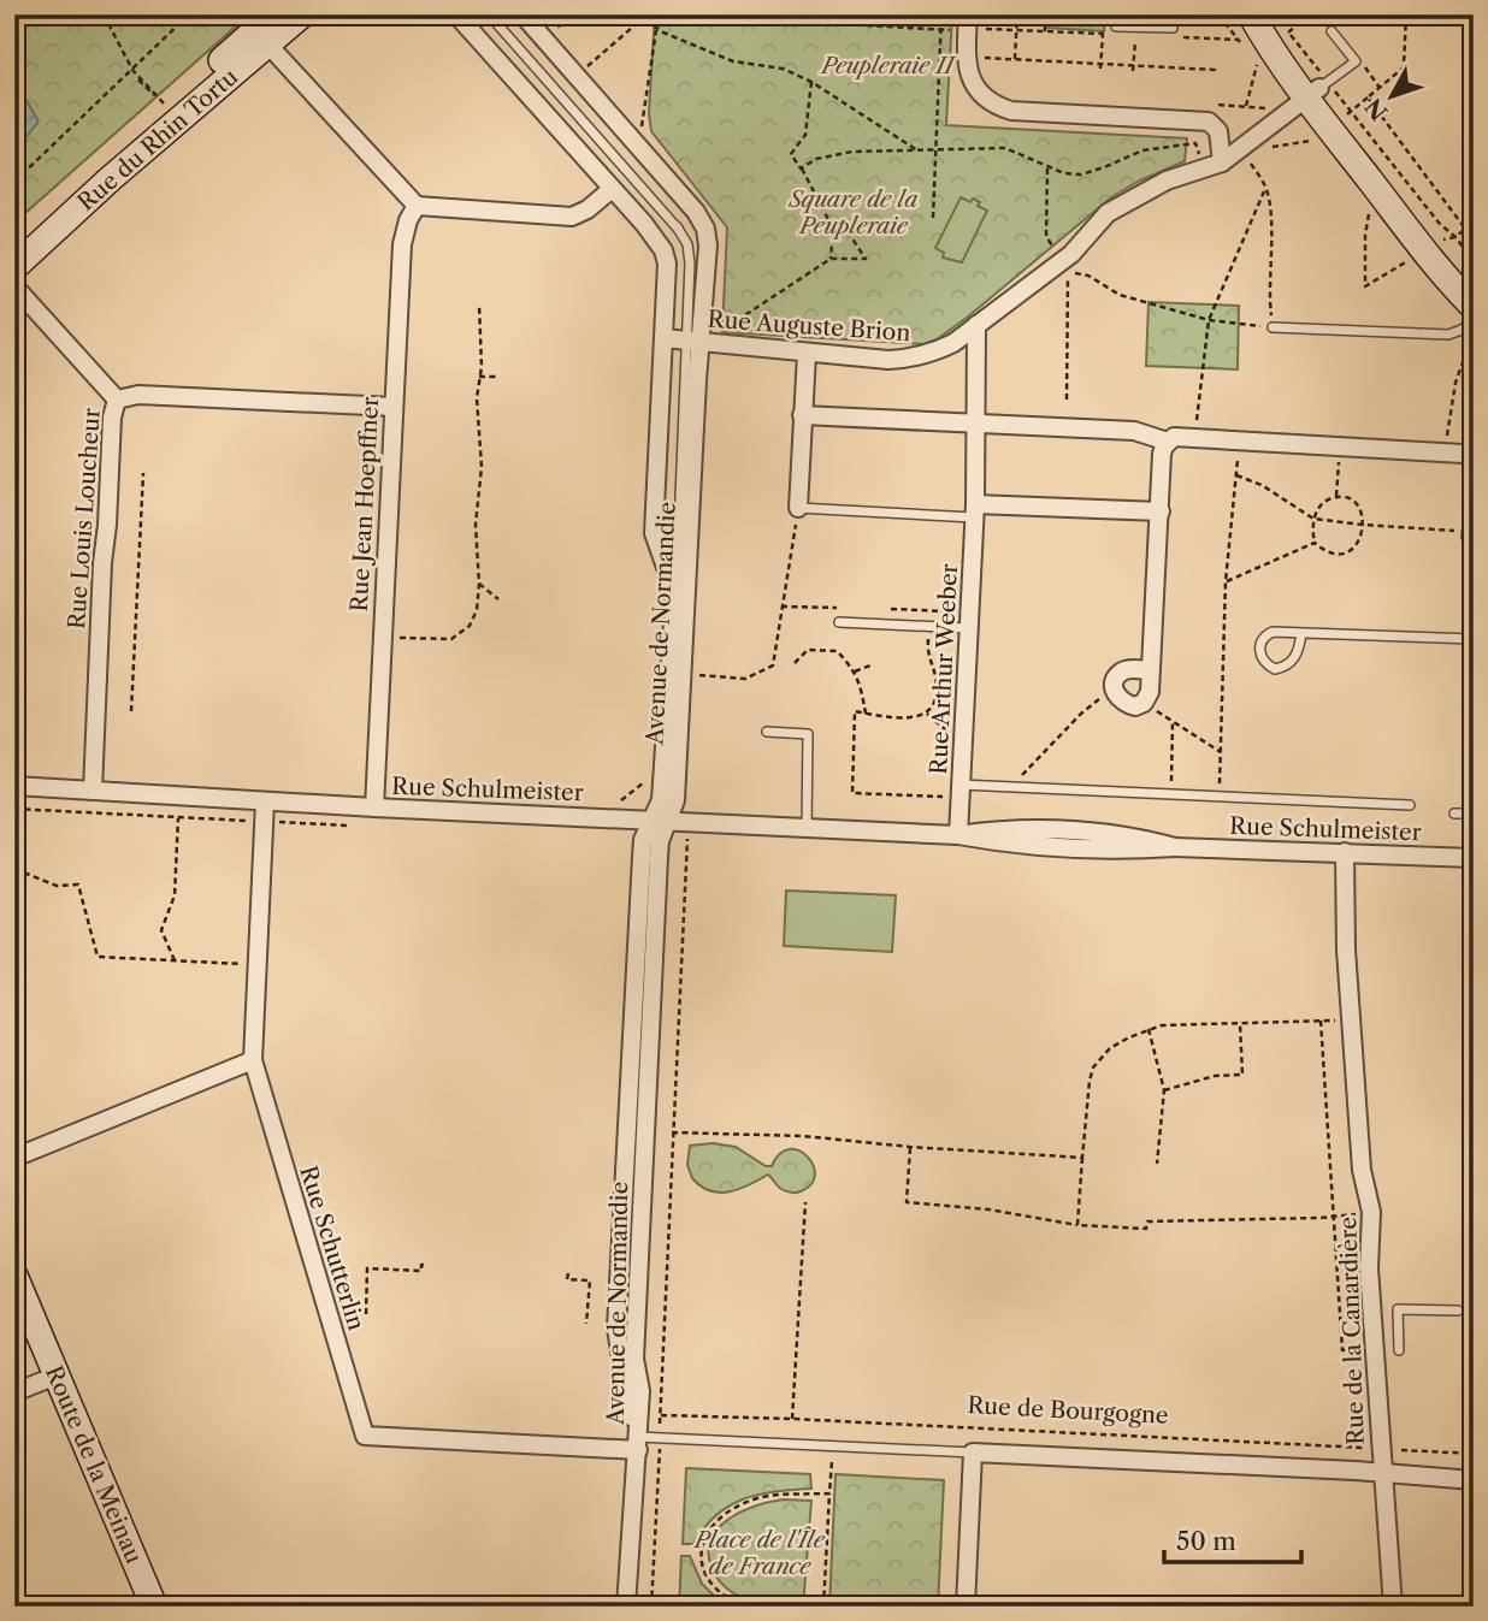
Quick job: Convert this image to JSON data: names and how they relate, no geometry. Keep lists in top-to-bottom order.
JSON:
{
  "streets": {
    "street": [
      "Rue du Rhin Tortu",
      "Rue Auguste Brion",
      "Rue Jean Hoepffner",
      "Rue Louis Loucheur",
      "Avenue de Normandie",
      "Rue Arthur Weeber",
      "Rue Schulmeister",
      "Rue Schutterlin",
      "Rue de la Canardière",
      "Rue de Bourgogne",
      "Route de la Meinau"
    ]
  },
  "crossings": [
    ["Rue Auguste Brion", "Avenue de Normandie"],
    ["Rue Auguste Brion", "Rue Arthur Weeber"],
    ["Rue Jean Hoepffner", "Rue Schulmeister"],
    ["Rue Louis Loucheur", "Rue Schulmeister"],
    ["Avenue de Normandie", "Rue Schulmeister"],
    ["Avenue de Normandie", "Rue Schutterlin"],
    ["Avenue de Normandie", "Rue de Bourgogne"],
    ["Rue Arthur Weeber", "Rue Schulmeister"],
    ["Rue Schulmeister", "Rue Schutterlin"],
    ["Rue Schulmeister", "Rue de la Canardière"],
    ["Rue de la Canardière", "Rue de Bourgogne"]
  ],
  "parks": ["Peupleraie II", "Square de la Peupleraie", "Place de l'Île de France"],
  "scale_bar": "50 m",
  "north": "bottom left"
}
